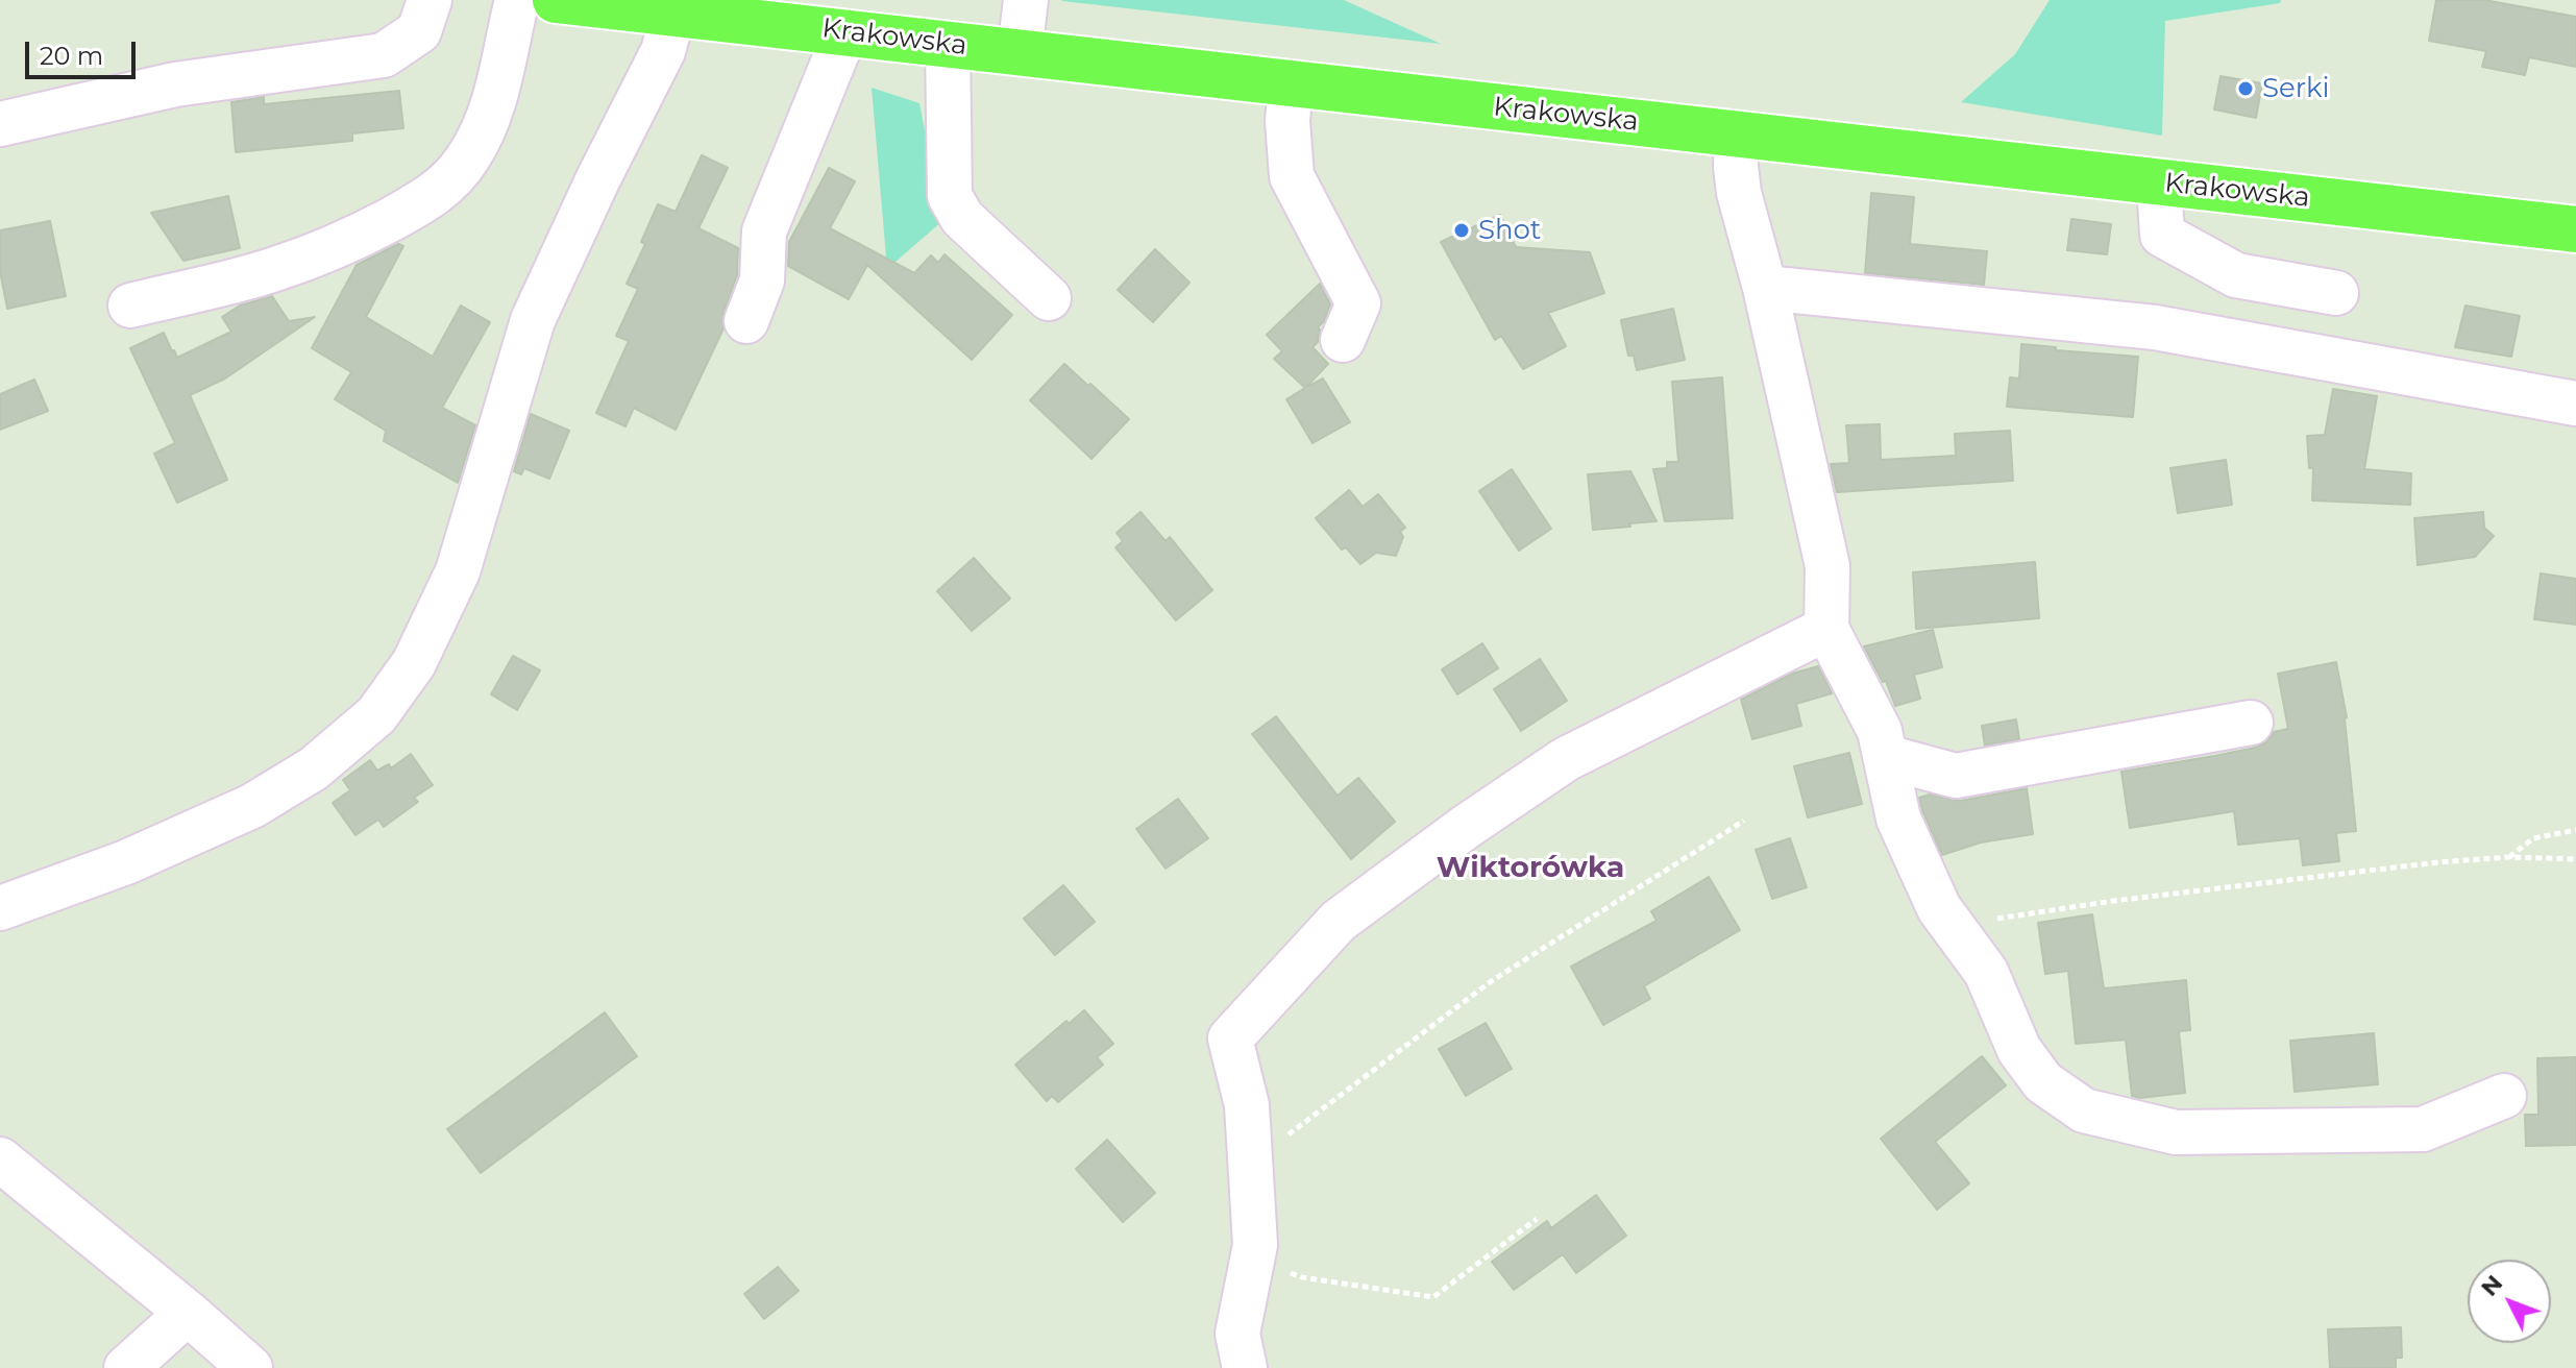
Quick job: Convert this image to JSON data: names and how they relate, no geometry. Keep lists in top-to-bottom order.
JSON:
{
  "streets": {
    "main road": ["Krakowska"]
  },
  "districts": ["Wiktorówka"],
  "places": ["Serki", "Shot"],
  "scale_bar": "20 m",
  "north": "top left"
}
